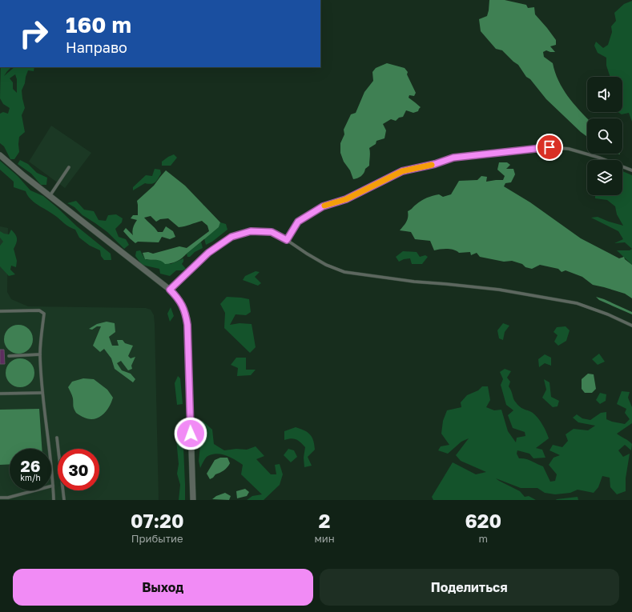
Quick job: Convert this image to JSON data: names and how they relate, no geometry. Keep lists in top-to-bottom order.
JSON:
{
  "page": {
    "turn": ["160 m", "Направо"],
    "speed": "26 km/h",
    "limit": "30",
    "eta": [
      "07:20",
      "Прибытие",
      "2",
      "мин",
      "620",
      "m"
    ],
    "buttons": ["Выход", "Поделиться"]
  }
}
